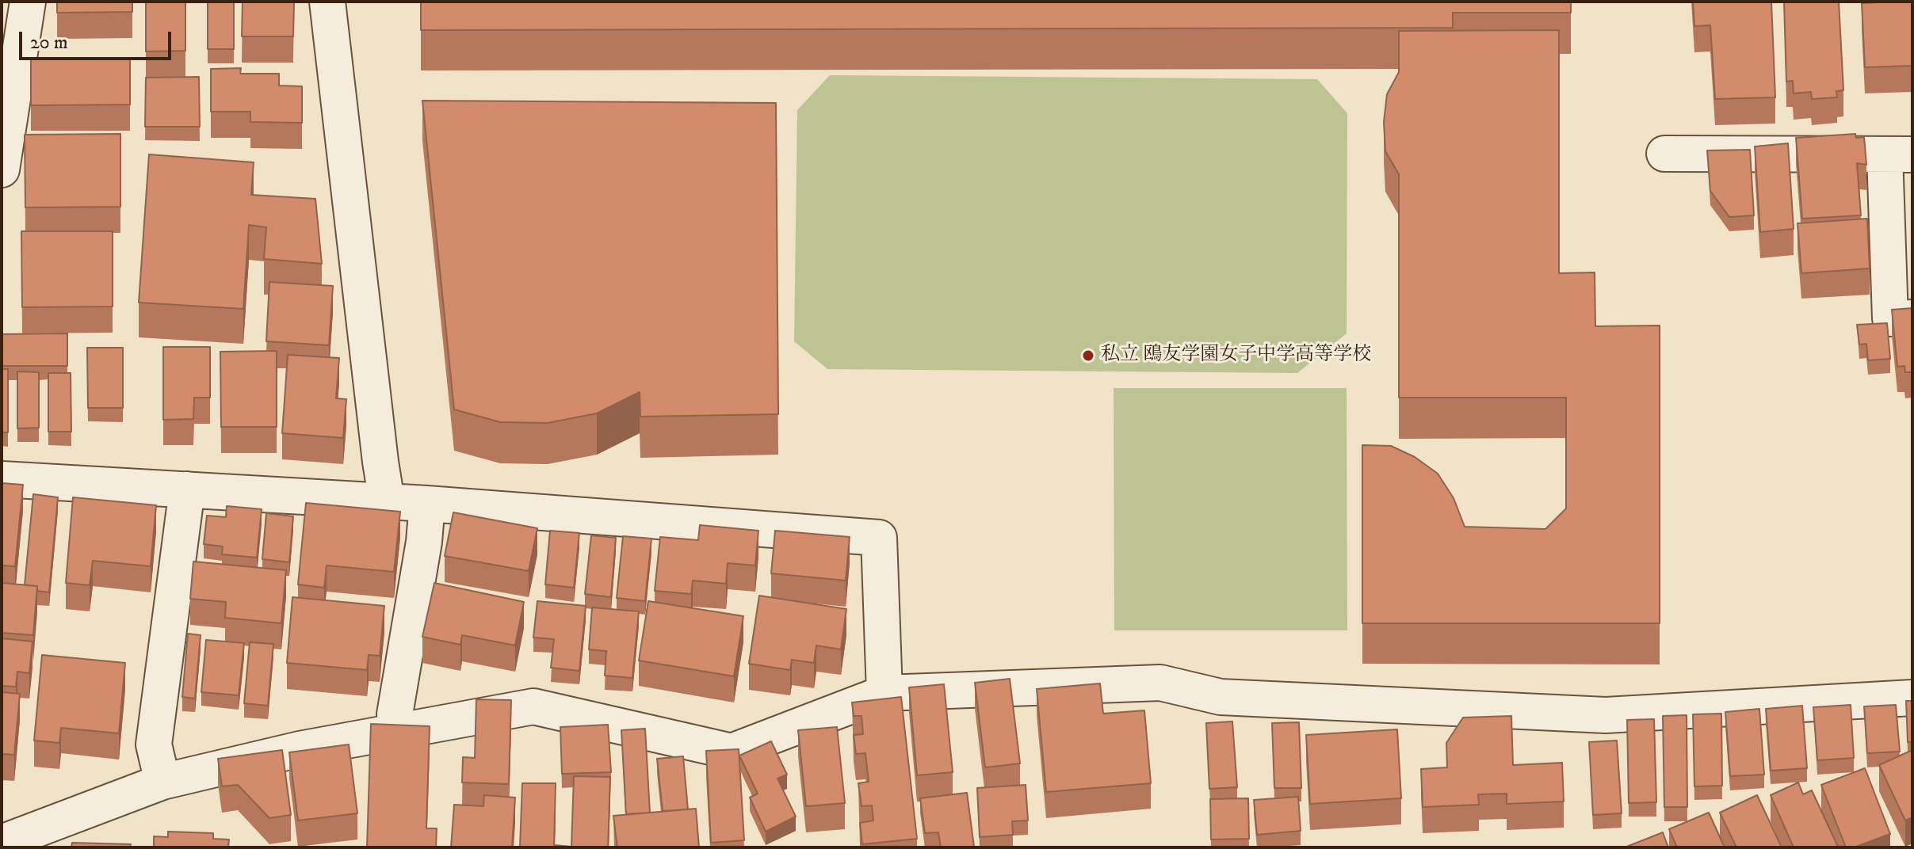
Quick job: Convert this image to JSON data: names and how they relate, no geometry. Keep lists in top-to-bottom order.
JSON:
{
  "places": ["私立 鴎友学園女子中学高等学校"],
  "scale_bar": "20 m"
}
